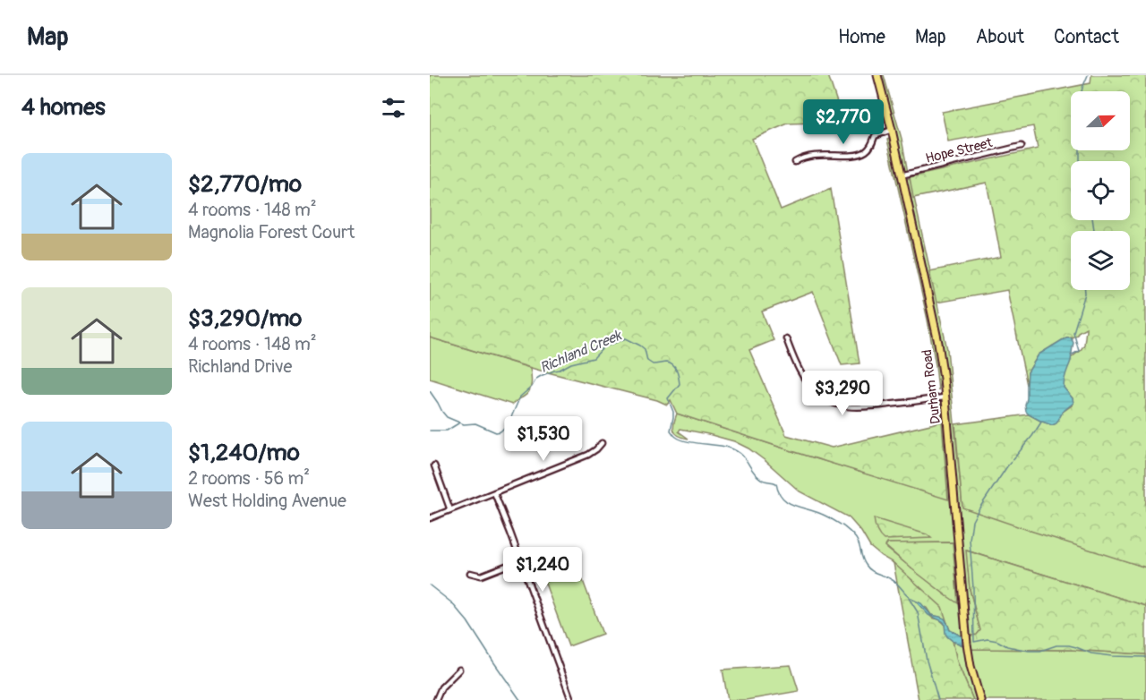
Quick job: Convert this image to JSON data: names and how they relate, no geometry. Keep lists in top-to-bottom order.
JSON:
{
  "streets": {
    "main road": ["Durham Road"],
    "street": ["Hope Street"]
  },
  "crossings": [
    ["Hope Street", "Durham Road"]
  ],
  "water": ["Richland Creek"],
  "north": "right",
  "page": {
    "header": "Map",
    "nav": [
      "Home",
      "Map",
      "About",
      "Contact"
    ],
    "heading": "4 homes",
    "price": [
      "$2,770",
      "$3,290",
      "$1,530",
      "$1,240"
    ],
    "list": [
      {
        "name": "$2,770/mo",
        "note": "4 rooms · 148 m² · Magnolia Forest Court"
      },
      {
        "name": "$3,290/mo",
        "note": "4 rooms · 148 m² · Richland Drive"
      },
      {
        "name": "$1,240/mo",
        "note": "2 rooms · 56 m² · West Holding Avenue"
      }
    ]
  }
}
